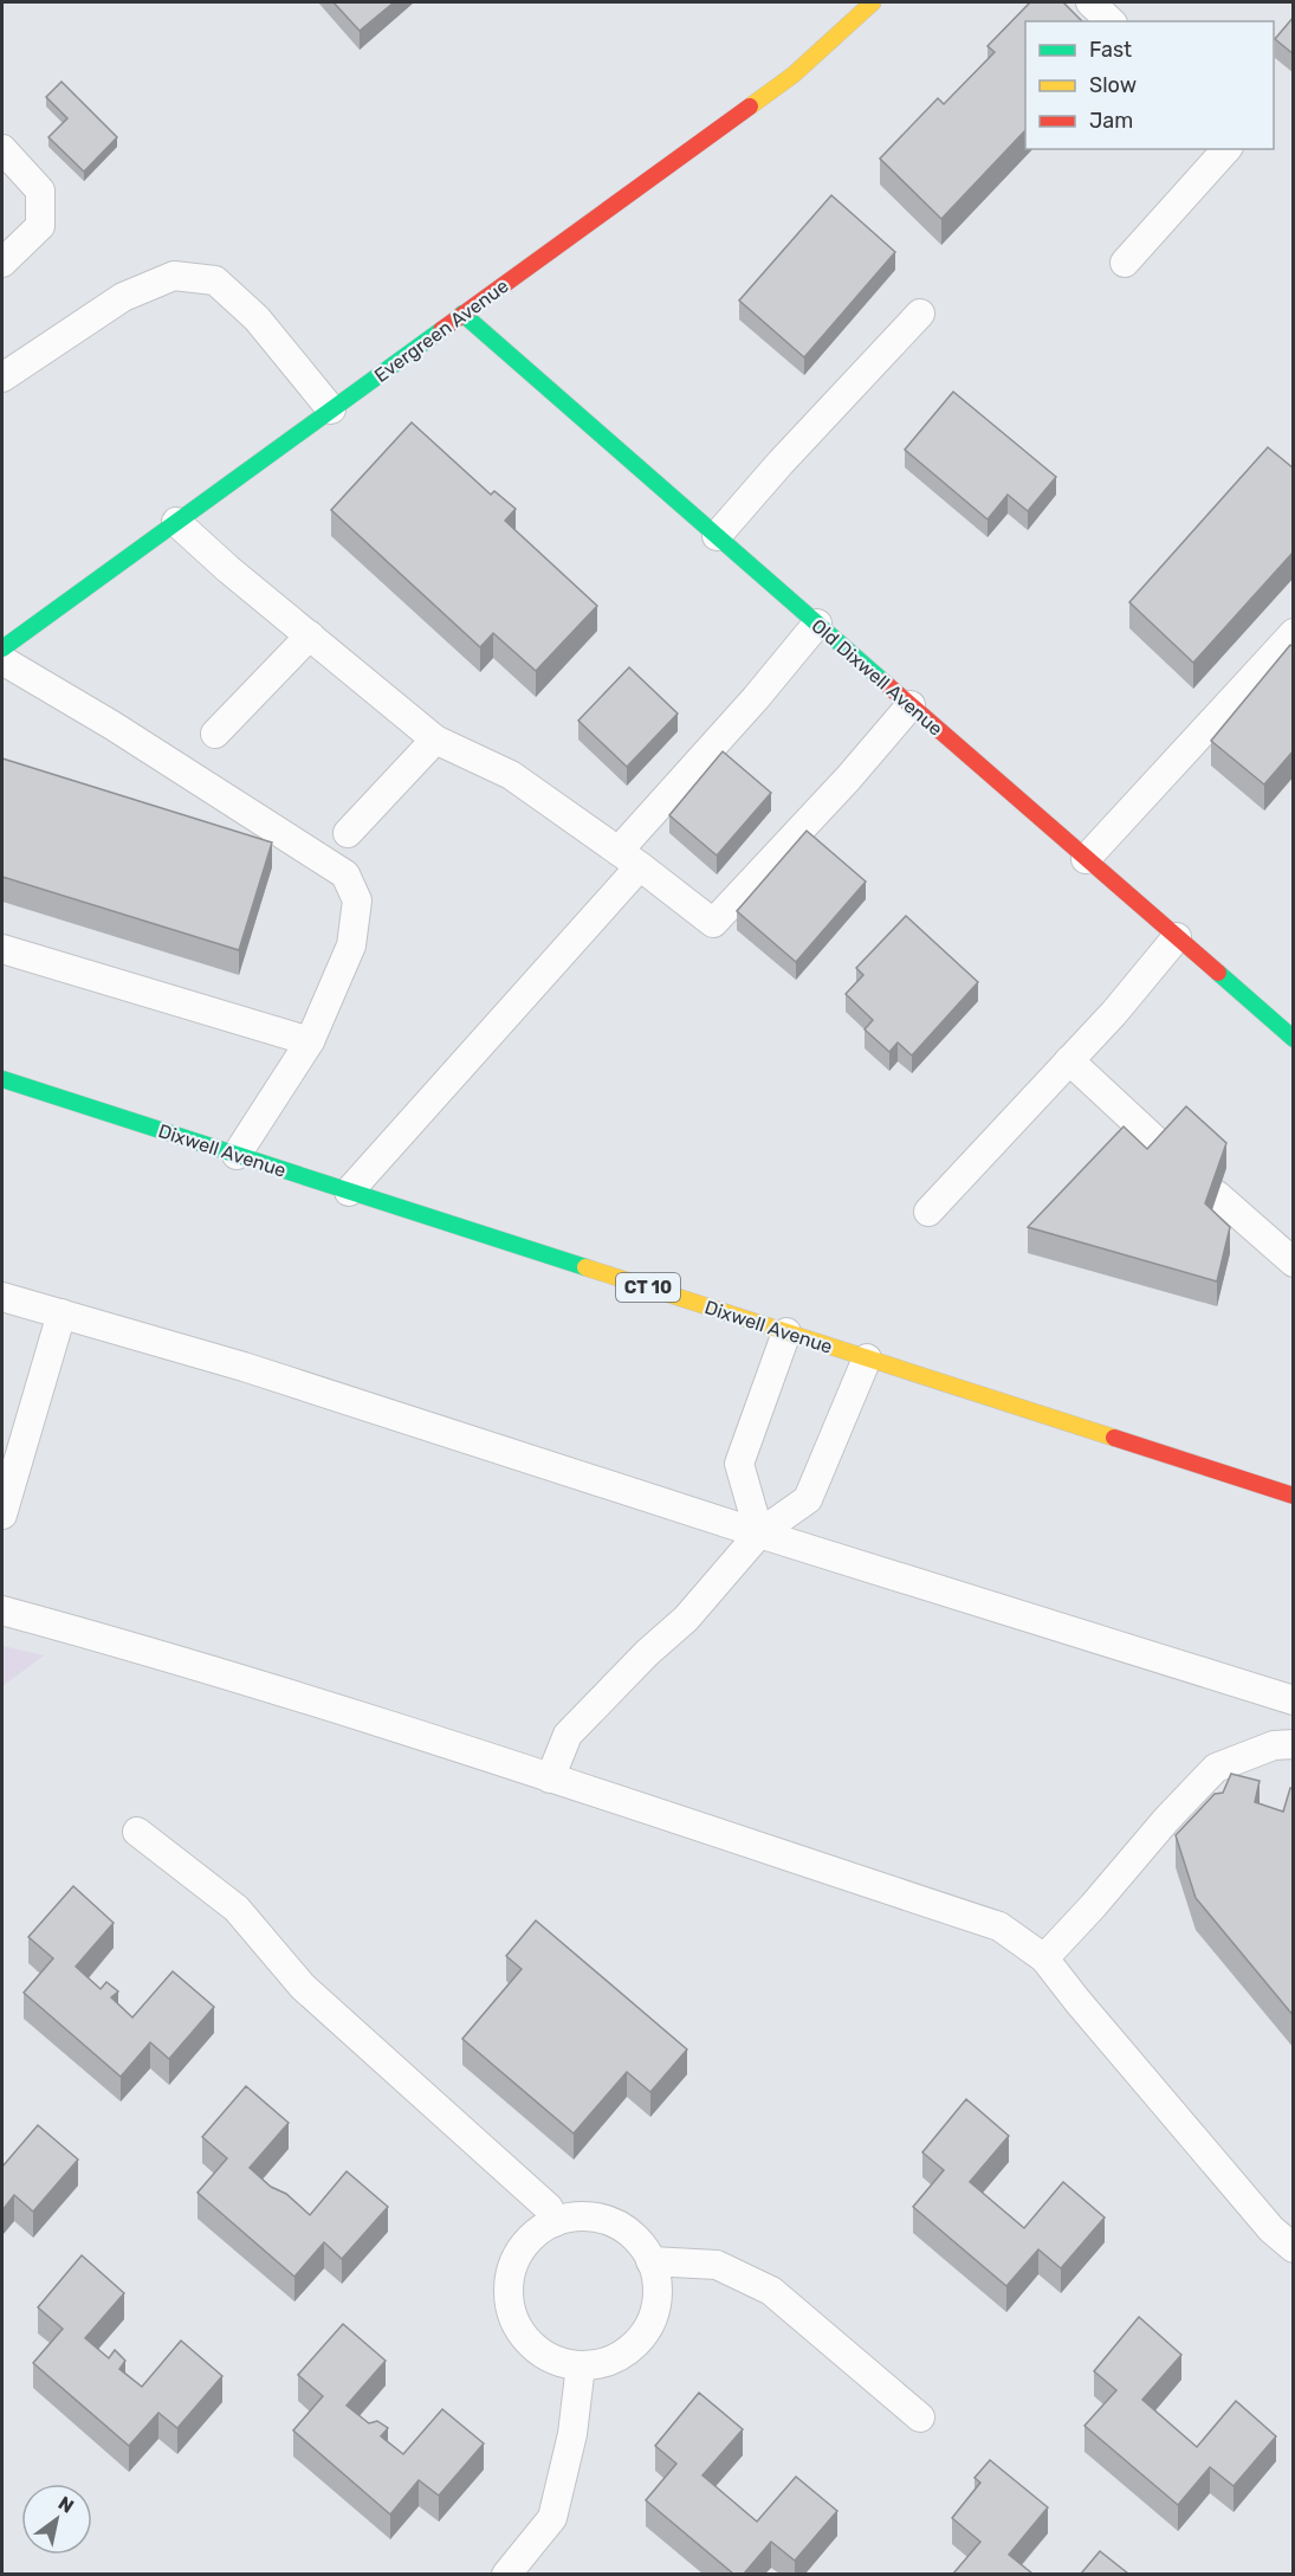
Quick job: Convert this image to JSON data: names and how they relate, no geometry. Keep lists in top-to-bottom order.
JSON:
{
  "streets": {
    "street": [
      "Evergreen Avenue",
      "Old Dixwell Avenue",
      "Dixwell Avenue",
      "CT 10"
    ]
  },
  "crossings": [
    ["Evergreen Avenue", "Old Dixwell Avenue"]
  ],
  "legend": ["Fast", "Slow", "Jam"],
  "north": "top right"
}
